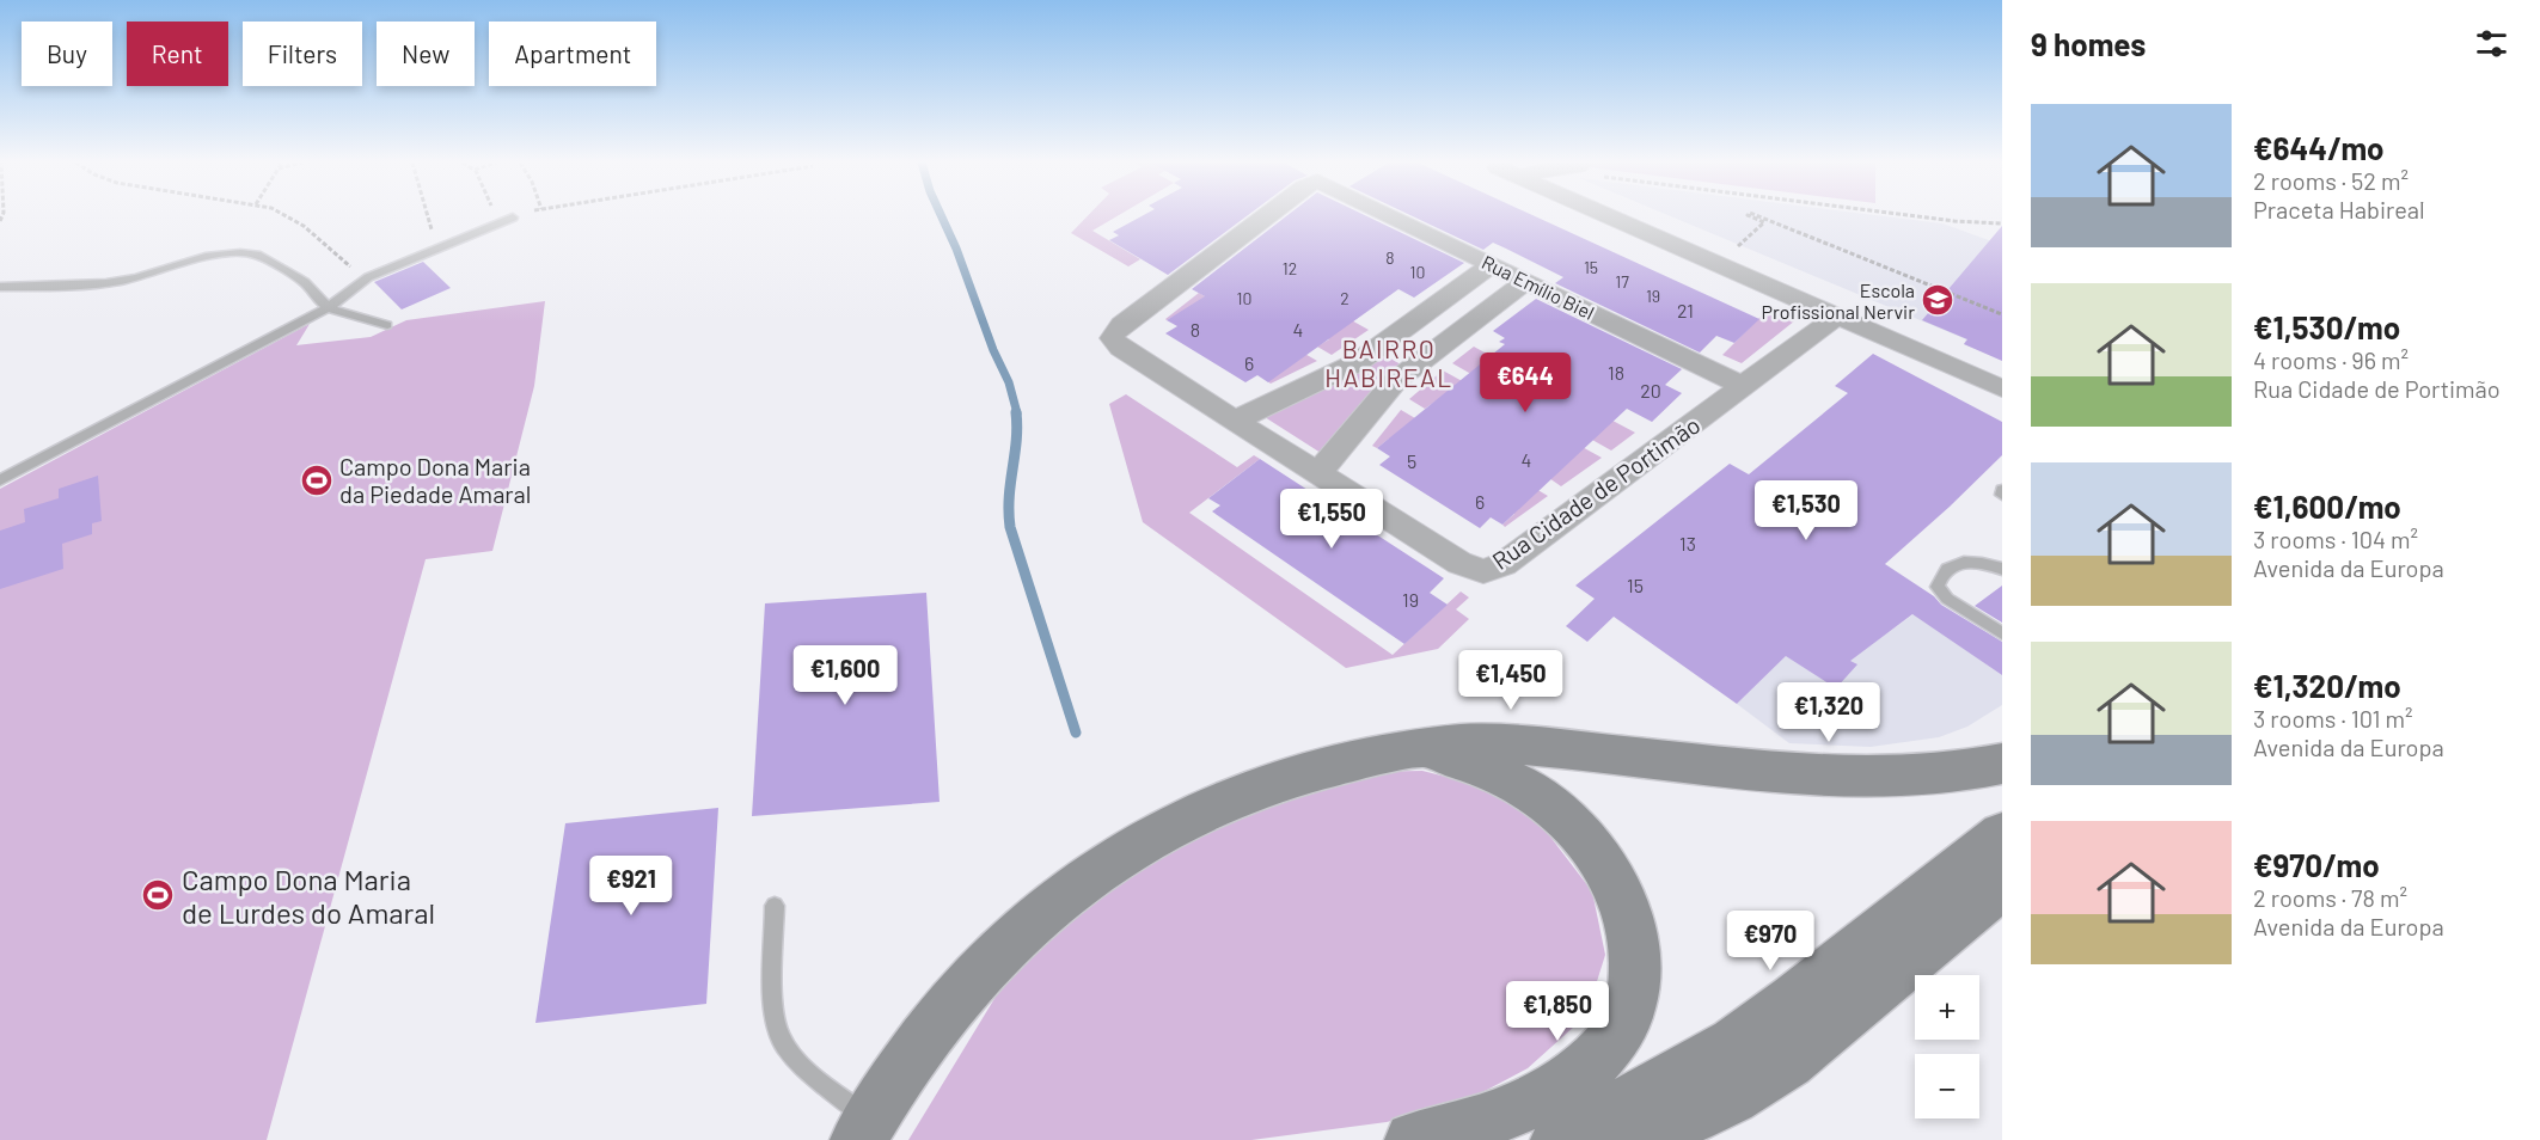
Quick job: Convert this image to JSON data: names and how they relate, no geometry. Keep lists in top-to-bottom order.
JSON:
{
  "streets": {
    "street": ["Rua Emílio Biel", "Rua Cidade de Portimão"]
  },
  "crossings": [
    ["Rua Emílio Biel", "Rua Cidade de Portimão"]
  ],
  "districts": ["BAIRRO HABIREAL"],
  "places": {
    "school or university": ["Escola Profissional Nervir"],
    "sports": ["Campo Dona Maria da Piedade Amaral", "Campo Dona Maria de Lurdes do Amaral"]
  },
  "house_numbers": [
    "8",
    "15",
    "12",
    "10",
    "17",
    "19",
    "10",
    "2",
    "21",
    "8",
    "4",
    "6",
    "18",
    "20",
    "4",
    "5",
    "6",
    "13",
    "15",
    "19"
  ],
  "page": {
    "heading": "9 homes",
    "chip": [
      "Buy",
      "Rent",
      "Filters",
      "New",
      "Apartment"
    ],
    "list": [
      {
        "name": "€644/mo",
        "note": "2 rooms · 52 m² · Praceta Habireal"
      },
      {
        "name": "€1,530/mo",
        "note": "4 rooms · 96 m² · Rua Cidade de Portimão"
      },
      {
        "name": "€1,600/mo",
        "note": "3 rooms · 104 m² · Avenida da Europa"
      },
      {
        "name": "€1,320/mo",
        "note": "3 rooms · 101 m² · Avenida da Europa"
      },
      {
        "name": "€970/mo",
        "note": "2 rooms · 78 m² · Avenida da Europa"
      }
    ],
    "price": [
      "€644",
      "€1,530",
      "€1,550",
      "€1,600",
      "€1,450",
      "€1,320",
      "€921",
      "€970",
      "€1,850"
    ],
    "map_buttons": ["+", "−"]
  }
}
